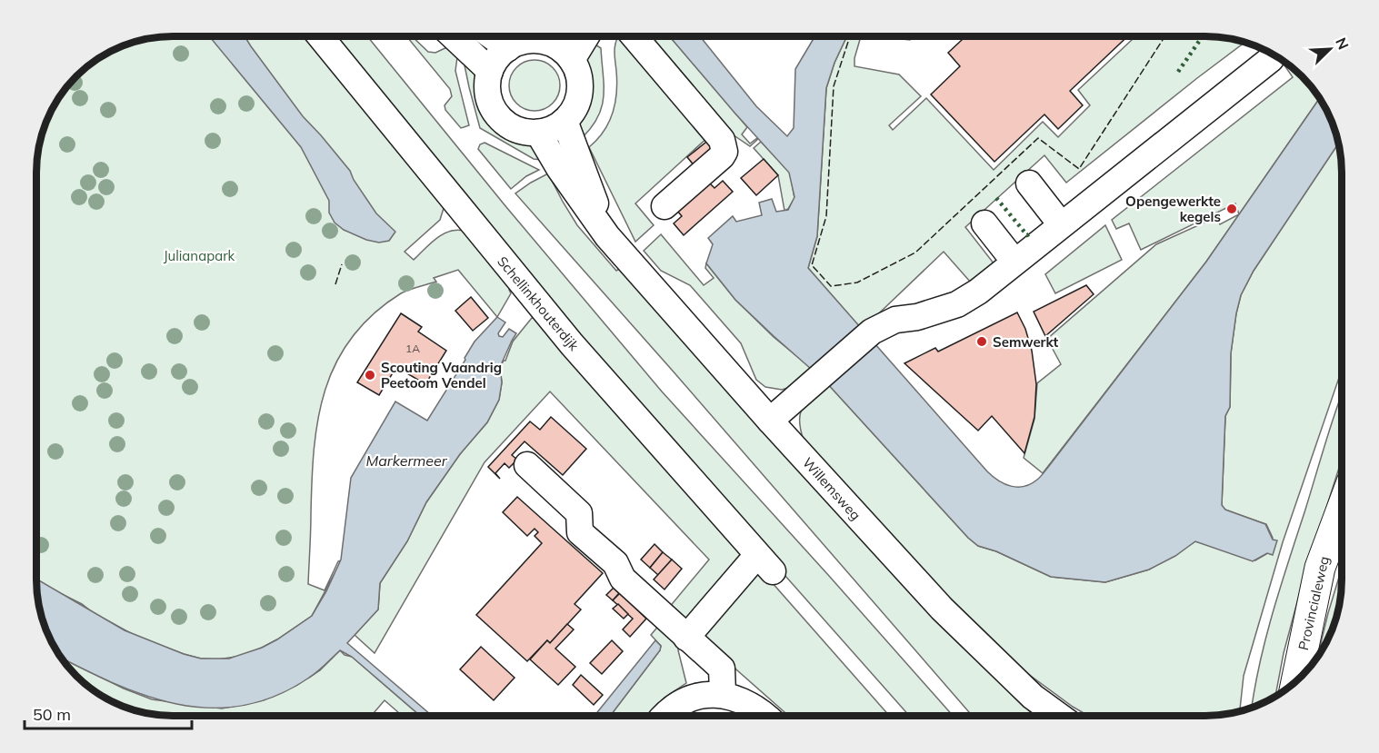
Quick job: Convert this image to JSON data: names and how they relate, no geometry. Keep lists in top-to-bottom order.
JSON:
{
  "streets": {
    "main road": ["Provincialeweg"],
    "street": ["Schellinkhouterdijk", "Willemsweg"]
  },
  "water": ["Markermeer"],
  "parks": ["Julianapark"],
  "places": ["Opengewerkte kegels", "Semwerkt", "Scouting Vaandrig Peetoom Vendel"],
  "house_numbers": ["1A"],
  "scale_bar": "50 m",
  "north": "top right"
}
